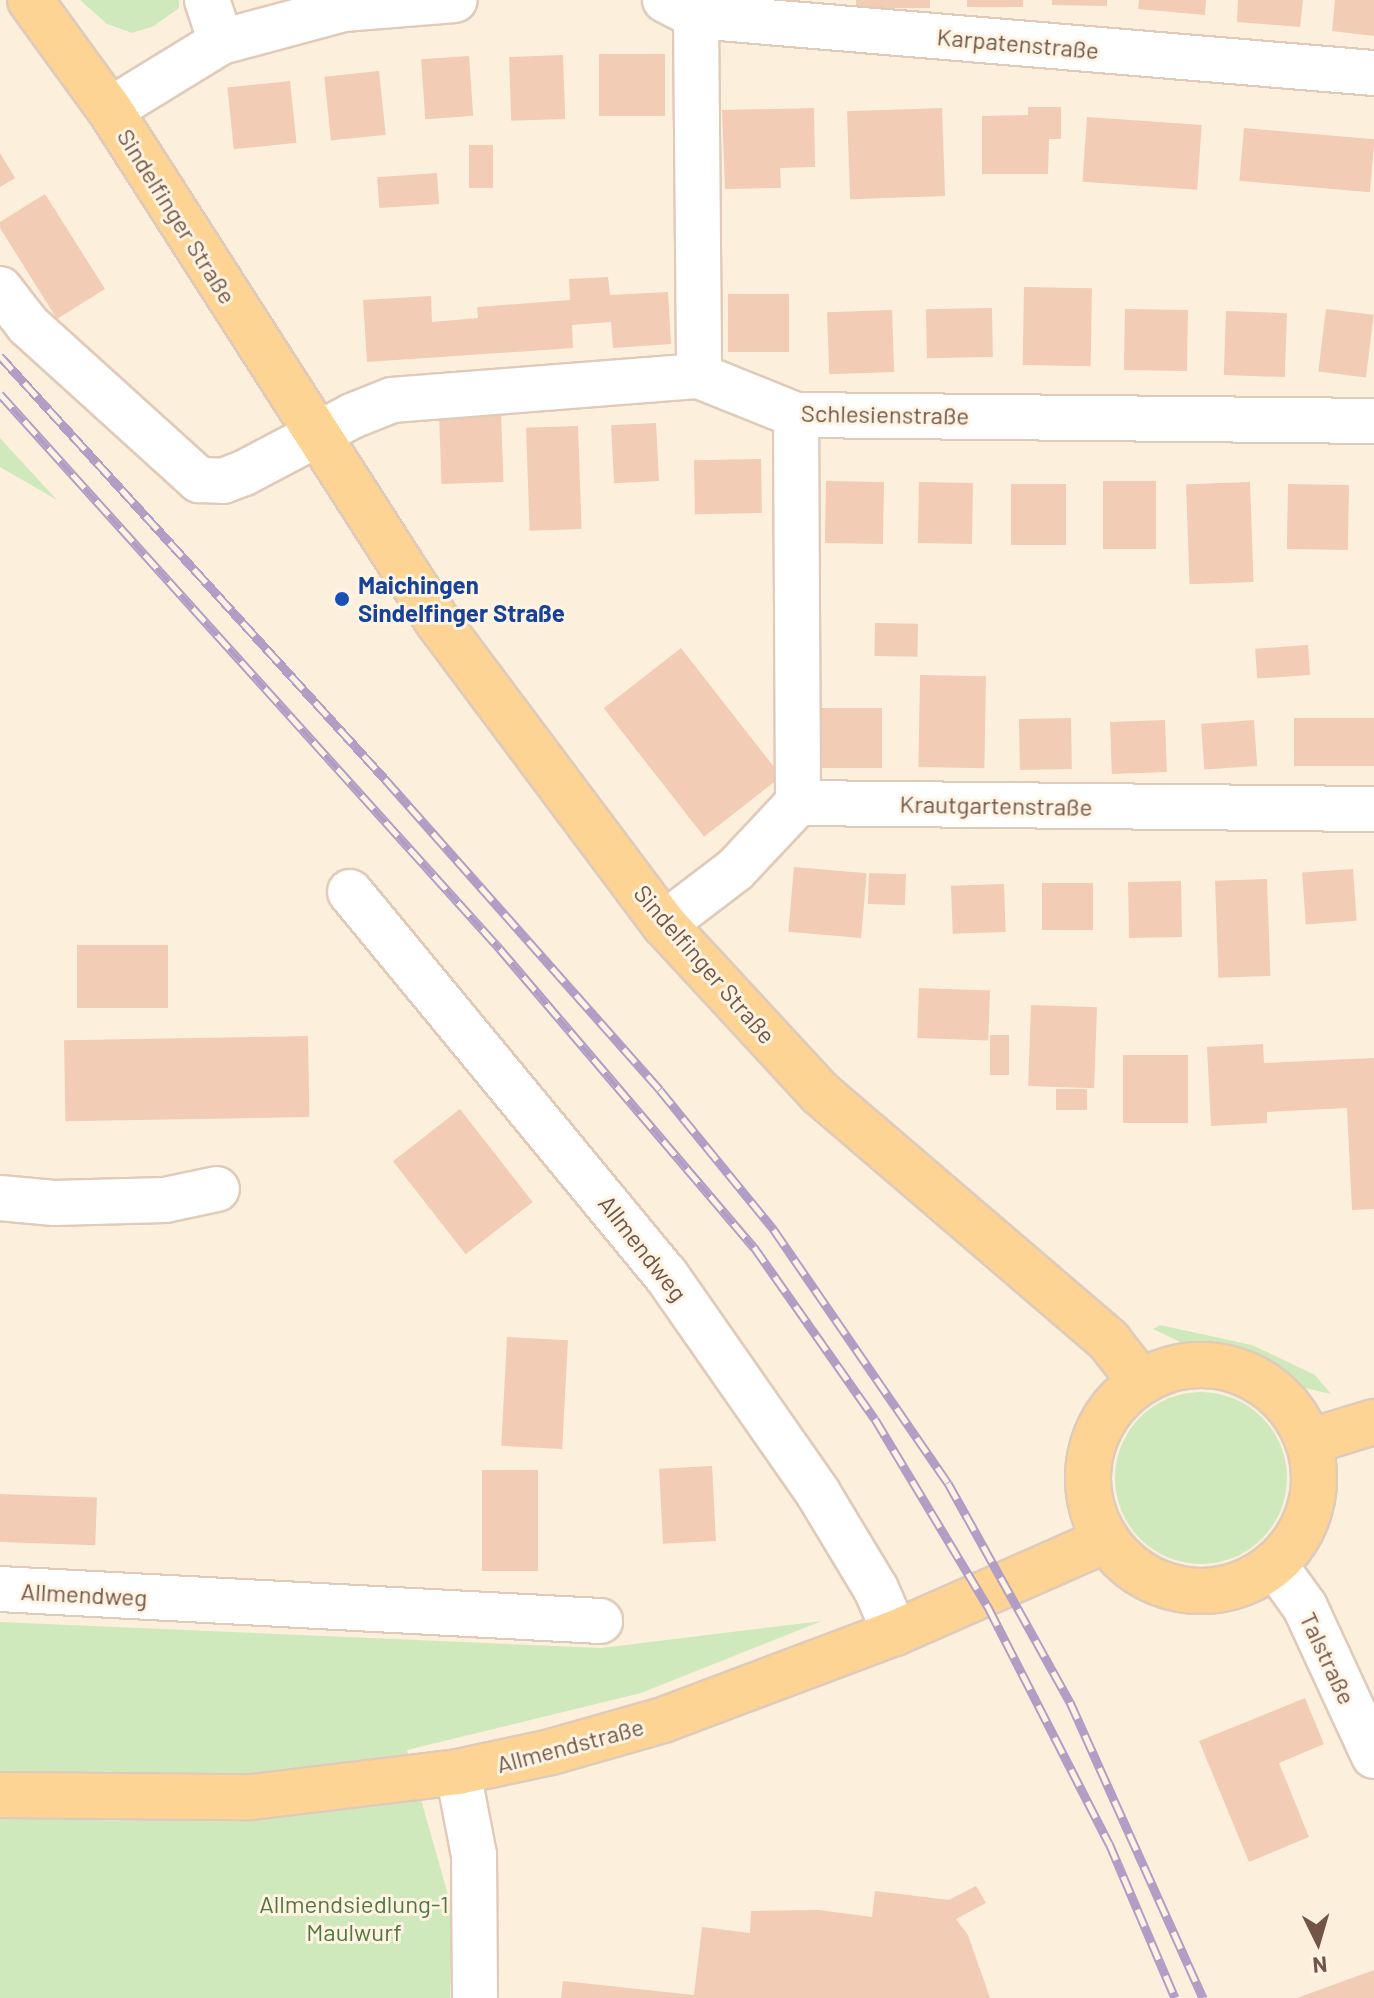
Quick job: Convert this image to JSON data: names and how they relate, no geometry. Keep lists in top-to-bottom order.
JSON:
{
  "streets": {
    "main road": ["Sindelfinger Straße", "Allmendstraße"],
    "street": [
      "Karpatenstraße",
      "Schlesienstraße",
      "Krautgartenstraße",
      "Allmendweg",
      "Talstraße"
    ]
  },
  "crossings": [
    ["Sindelfinger Straße", "Schlesienstraße"],
    ["Sindelfinger Straße", "Talstraße"],
    ["Sindelfinger Straße", "Allmendstraße"],
    ["Allmendweg", "Allmendstraße"],
    ["Talstraße", "Allmendstraße"]
  ],
  "parks": ["Allmendsiedlung-1 Maulwurf"],
  "places": ["Maichingen Sindelfinger Straße"],
  "north": "bottom"
}
